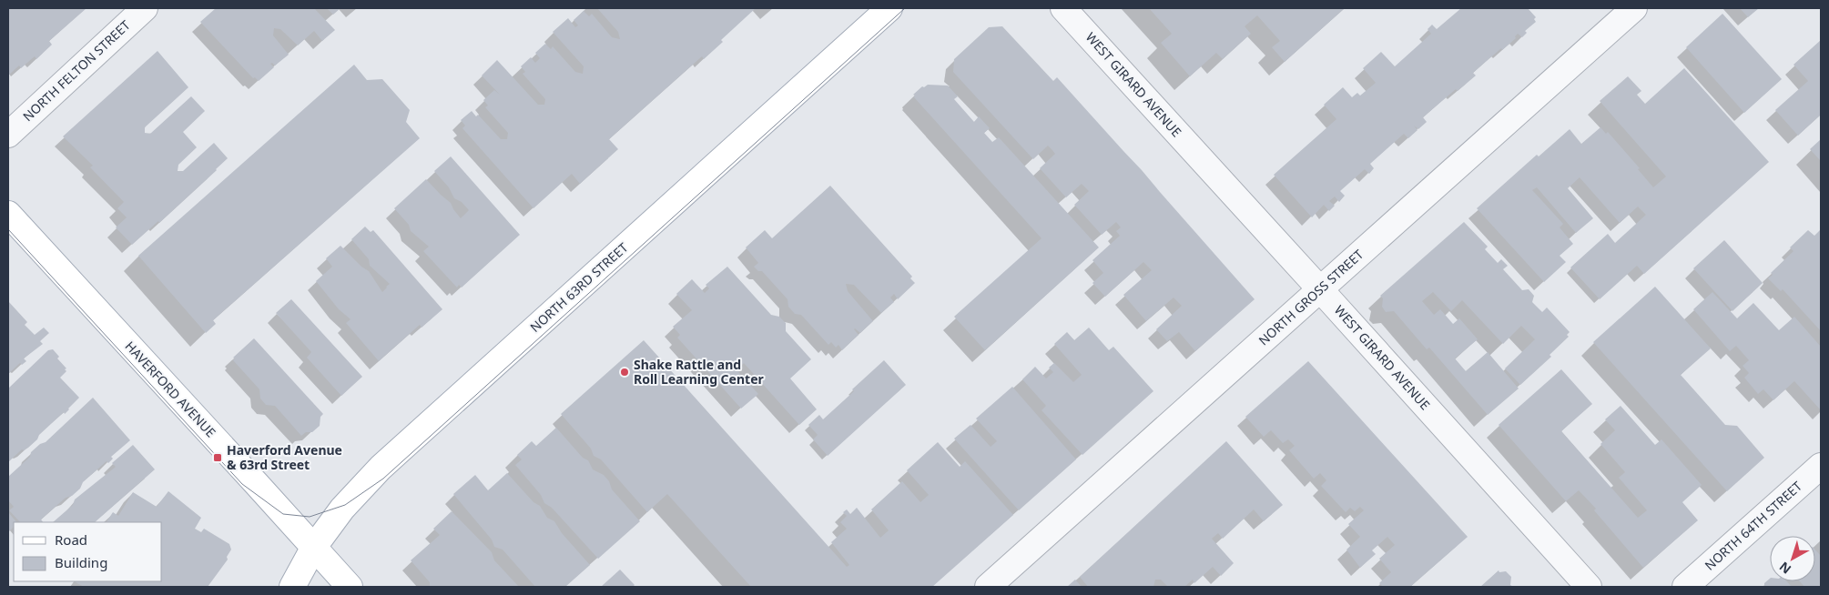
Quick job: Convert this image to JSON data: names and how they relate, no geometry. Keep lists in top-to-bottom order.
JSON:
{
  "streets": {
    "main road": ["NORTH 63RD STREET", "HAVERFORD AVENUE"],
    "street": [
      "NORTH FELTON STREET",
      "WEST GIRARD AVENUE",
      "NORTH GROSS STREET",
      "NORTH 64TH STREET"
    ]
  },
  "crossings": [
    ["WEST GIRARD AVENUE", "NORTH GROSS STREET"],
    ["NORTH 63RD STREET", "HAVERFORD AVENUE"]
  ],
  "places": {
    "other": ["Shake Rattle and Roll Learning Center"],
    "transit": ["Haverford Avenue & 63rd Street"]
  },
  "legend": ["Road", "Building"],
  "north": "bottom left"
}
